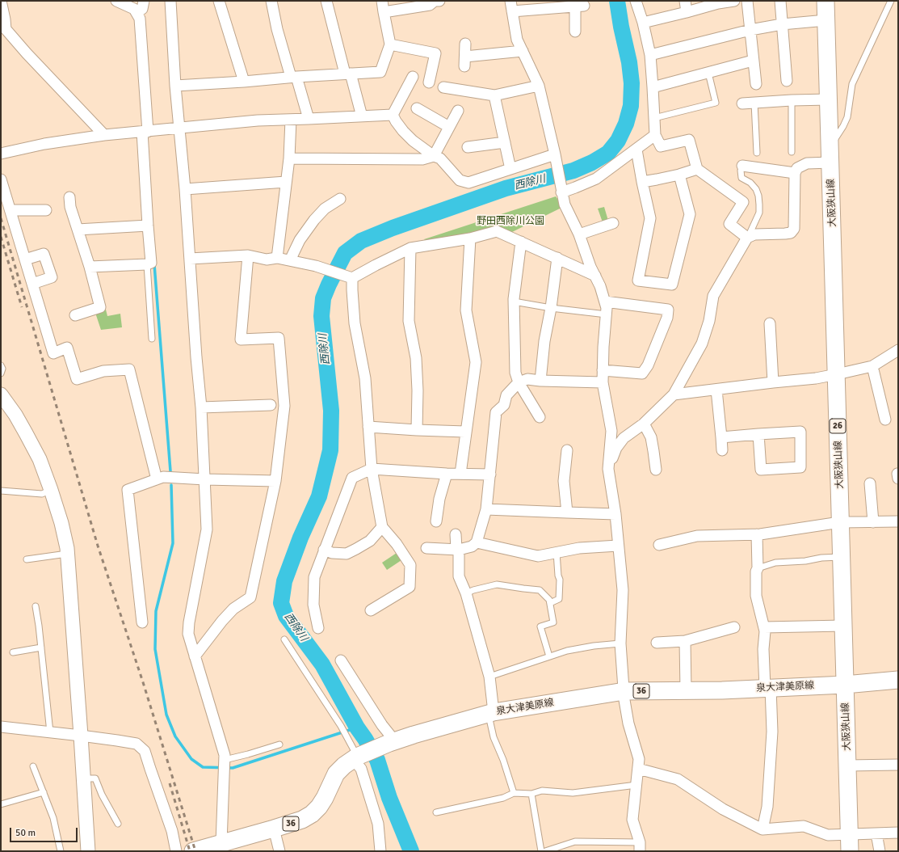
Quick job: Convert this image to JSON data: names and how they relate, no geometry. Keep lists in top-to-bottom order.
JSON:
{
  "streets": {
    "main road": [
      "大阪狭山線",
      "26",
      "泉大津美原線",
      "36"
    ]
  },
  "crossings": [
    ["大阪狭山線", "泉大津美原線"]
  ],
  "water": ["西除川"],
  "parks": ["野田西除川公園"],
  "scale_bar": "50 m"
}
